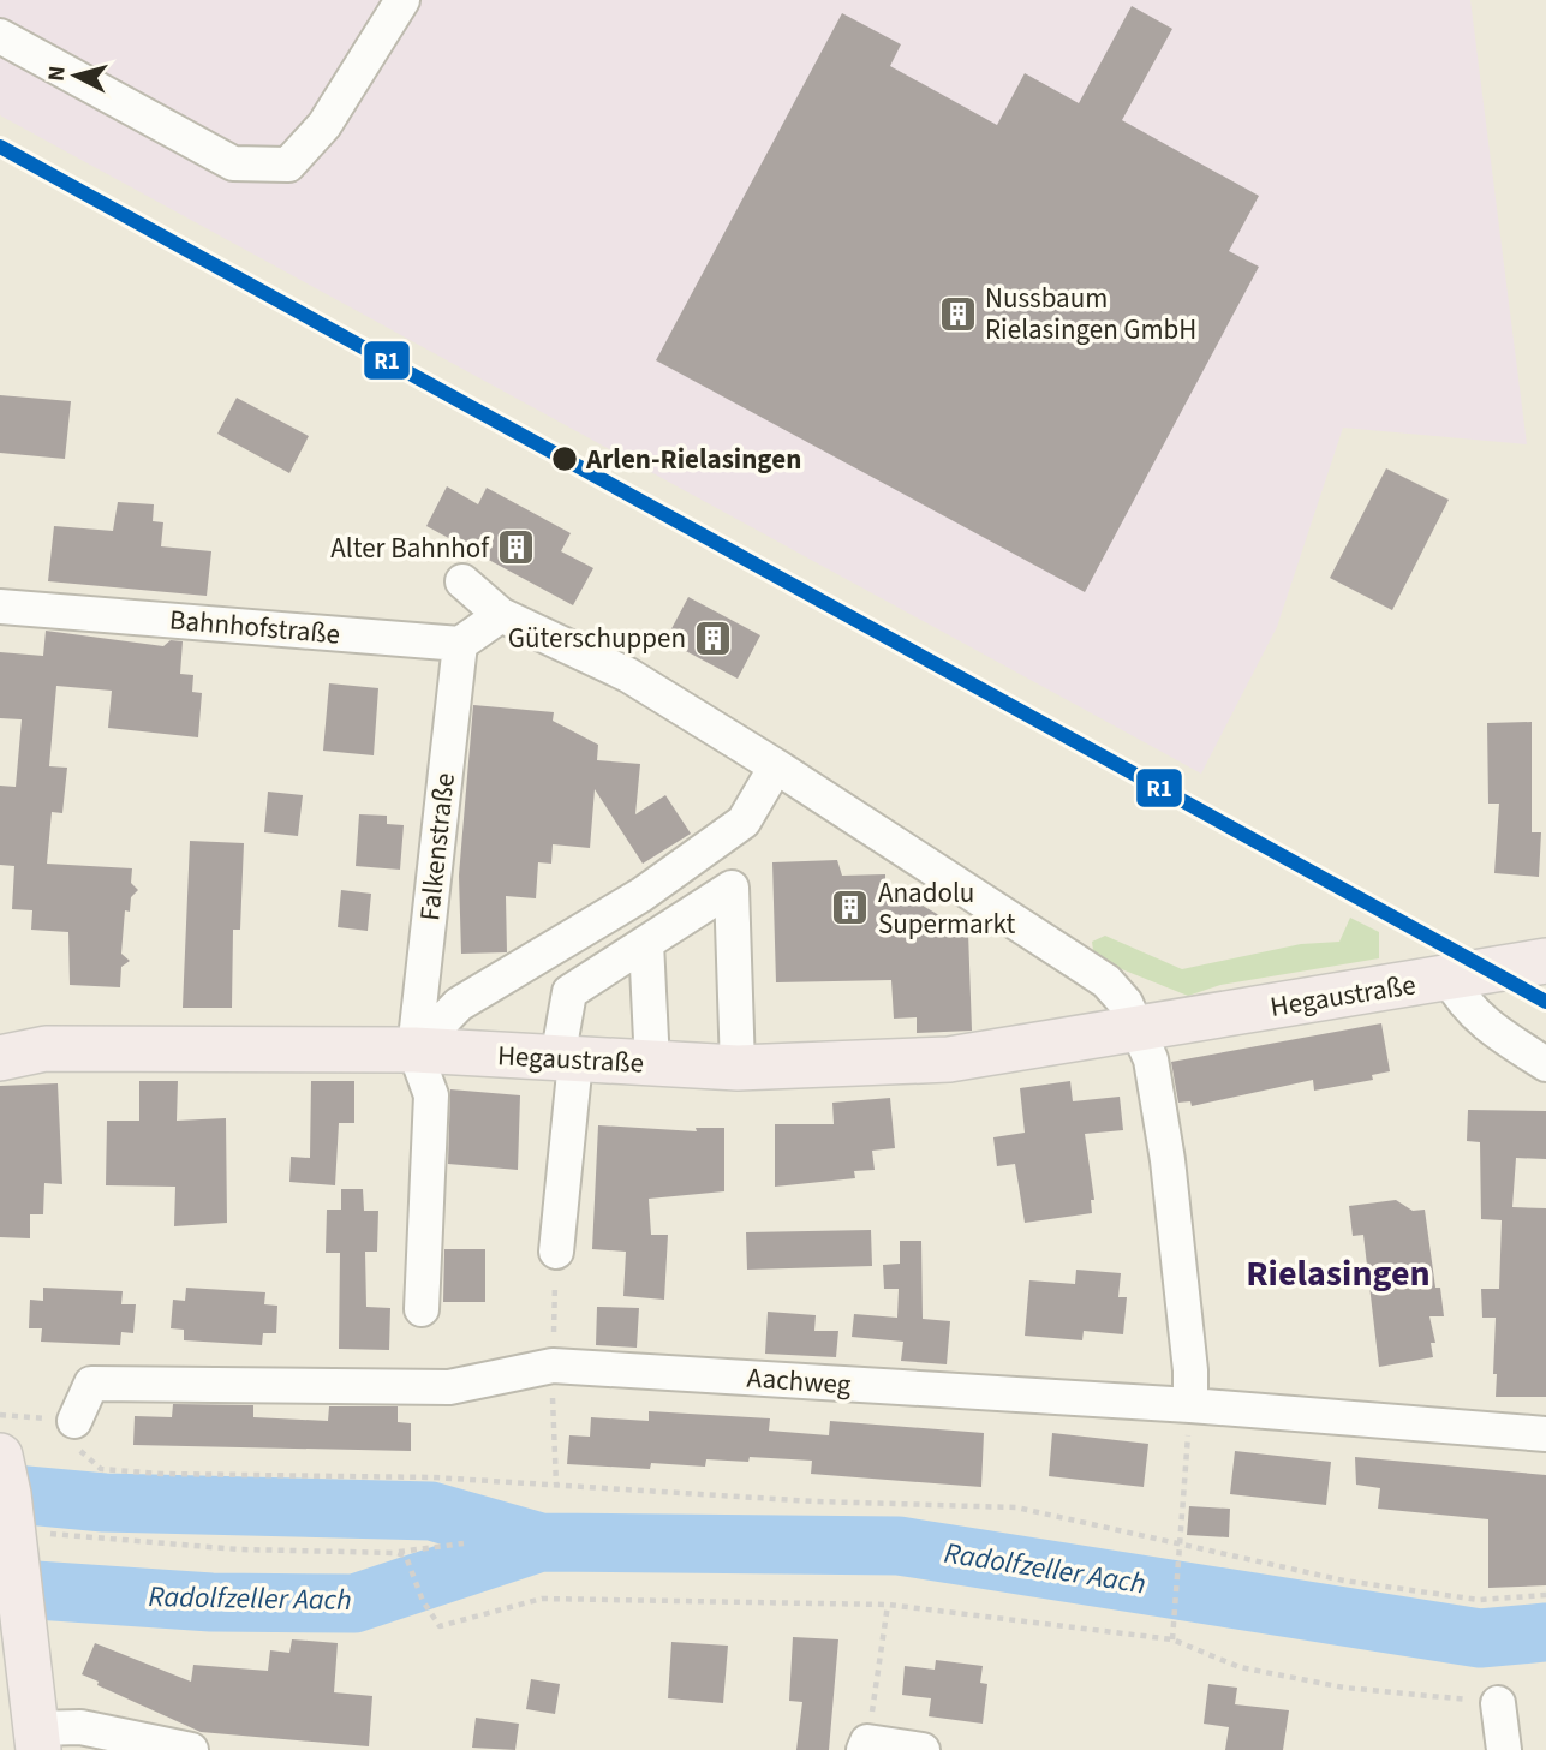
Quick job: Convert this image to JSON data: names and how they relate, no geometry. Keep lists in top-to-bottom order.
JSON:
{
  "streets": {
    "main road": ["Hegaustraße"],
    "street": ["Bahnhofstraße", "Falkenstraße", "Aachweg"]
  },
  "crossings": [
    ["Bahnhofstraße", "Falkenstraße"],
    ["Falkenstraße", "Hegaustraße"]
  ],
  "districts": ["Rielasingen"],
  "water": ["Radolfzeller Aach"],
  "places": {
    "building": [
      "Nussbaum Rielasingen GmbH",
      "Alter Bahnhof",
      "Güterschuppen",
      "Anadolu Supermarkt"
    ],
    "other": ["Arlen-Rielasingen"]
  },
  "lines": ["transit line R1"],
  "north": "left"
}
